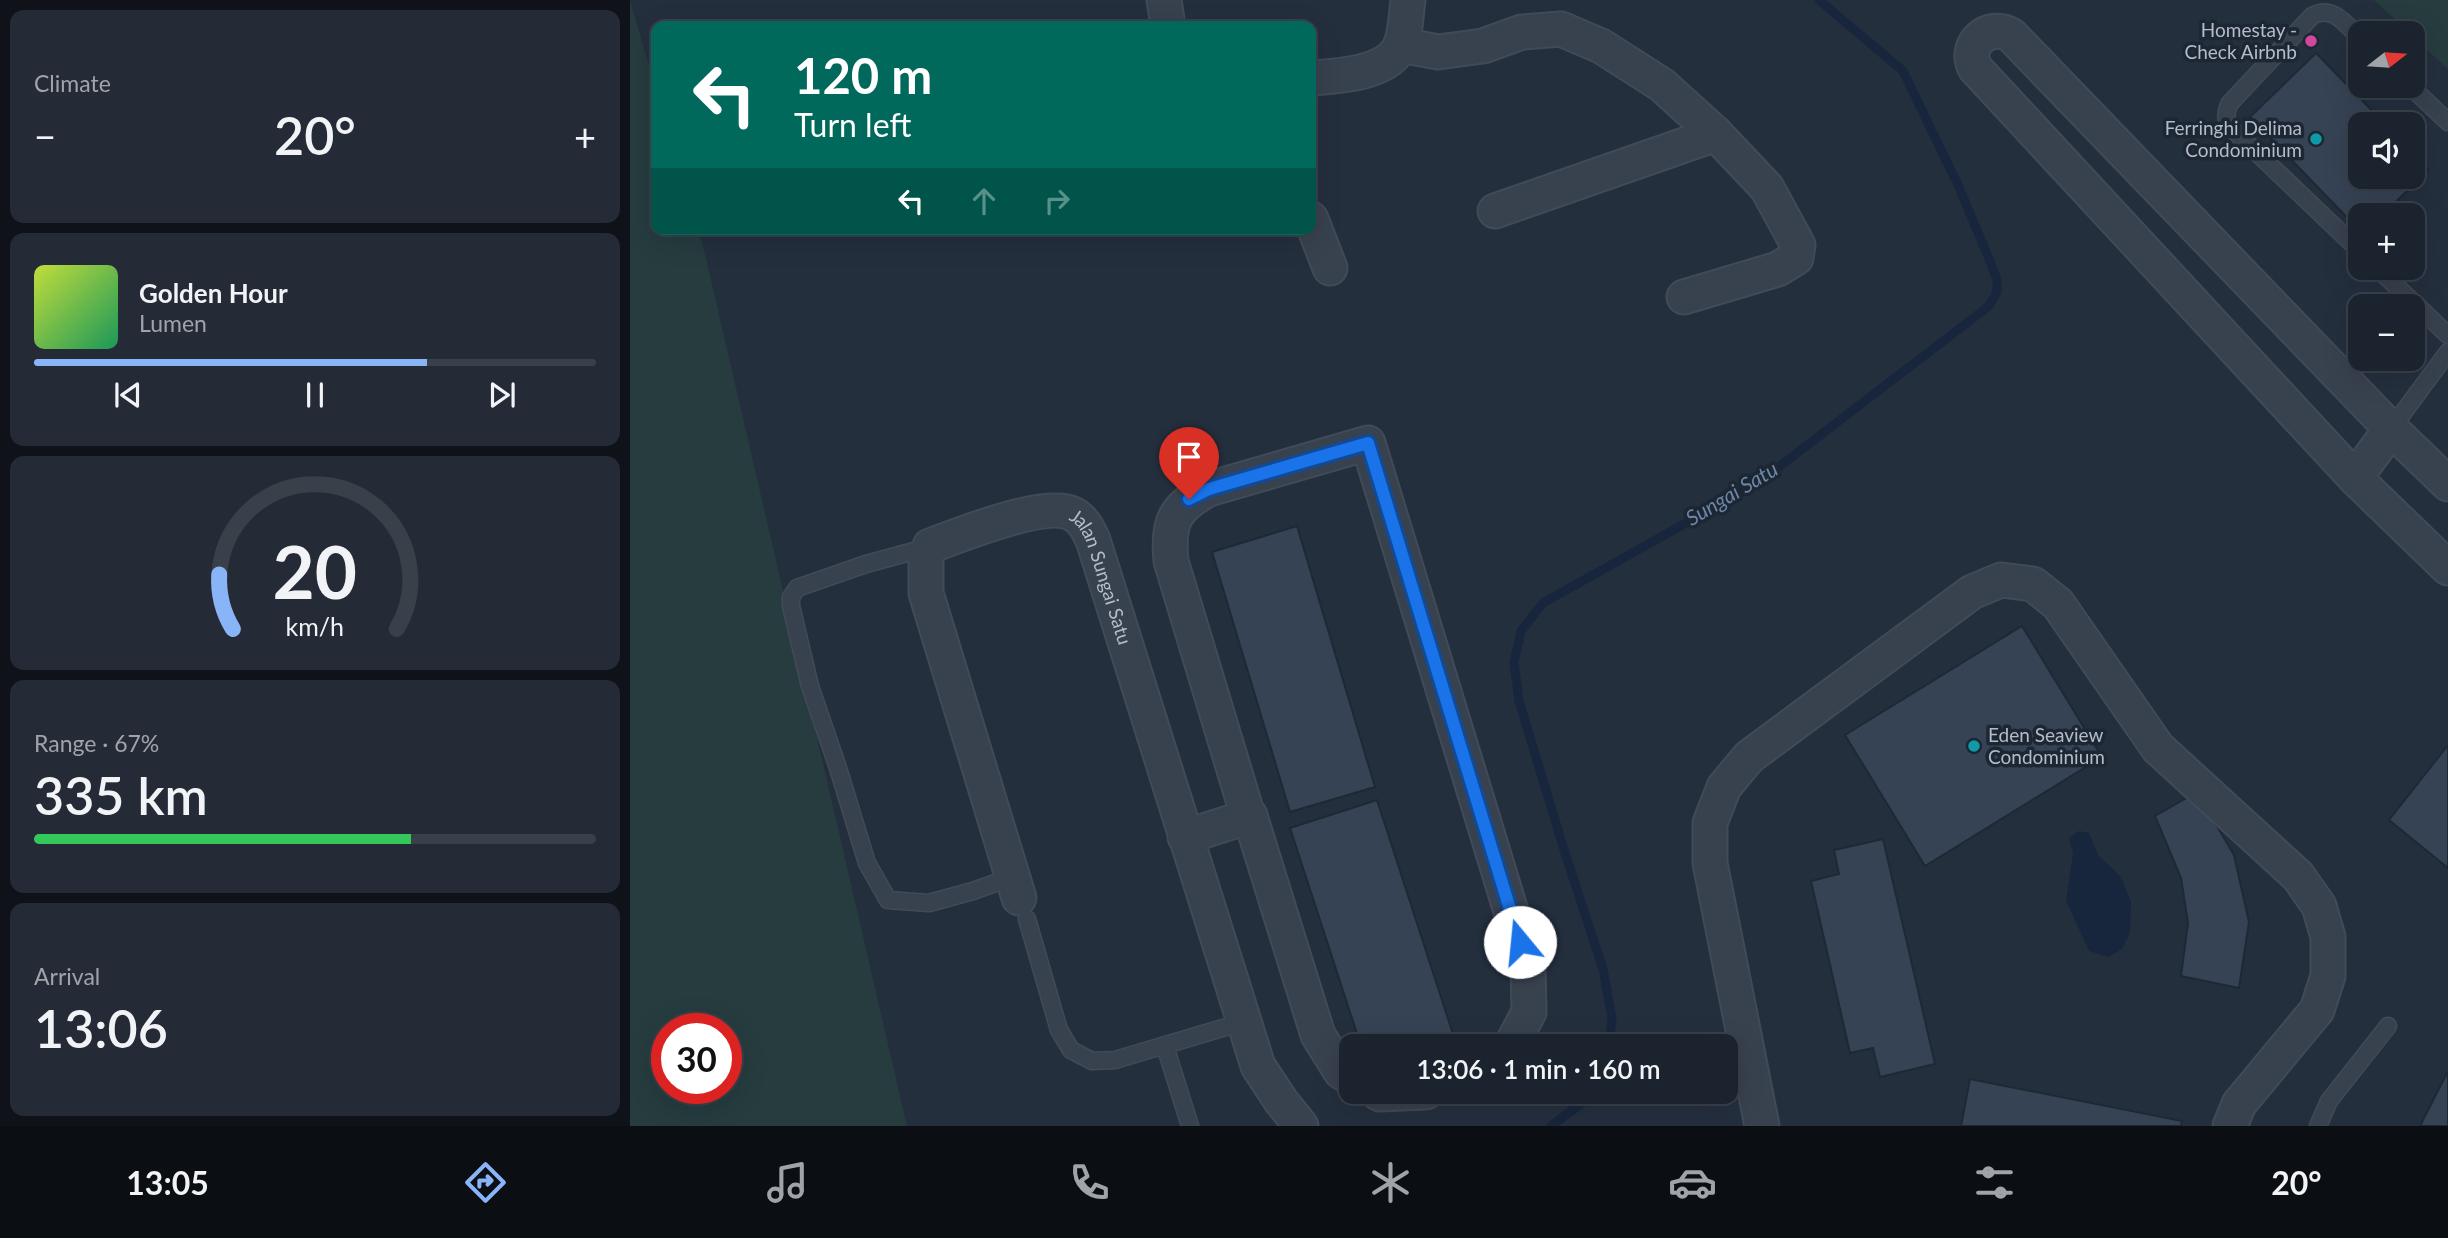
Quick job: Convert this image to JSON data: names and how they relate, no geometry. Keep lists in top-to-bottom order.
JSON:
{
  "streets": {
    "street": ["Jalan Sungai Satu"]
  },
  "water": ["Sungai Satu"],
  "places": ["Homestay - Check Airbnb", "Ferringhi Delima Condominium", "Eden Seaview Condominium"],
  "north": "right",
  "page": {
    "tile": [
      "Climate",
      ["Range · 67%", "335 km"],
      ["Arrival", "13:06"]
    ],
    "map_buttons": ["+", "−"],
    "turn": ["120 m", "Turn left"],
    "heat": ["−", "20°", "+"],
    "song": ["Golden Hour", "Lumen"],
    "limit": "30",
    "trip": "13:06 · 1 min · 160 m",
    "tabs": ["13:05", "20°"],
    "gauge": ["20", "km/h"]
  }
}
